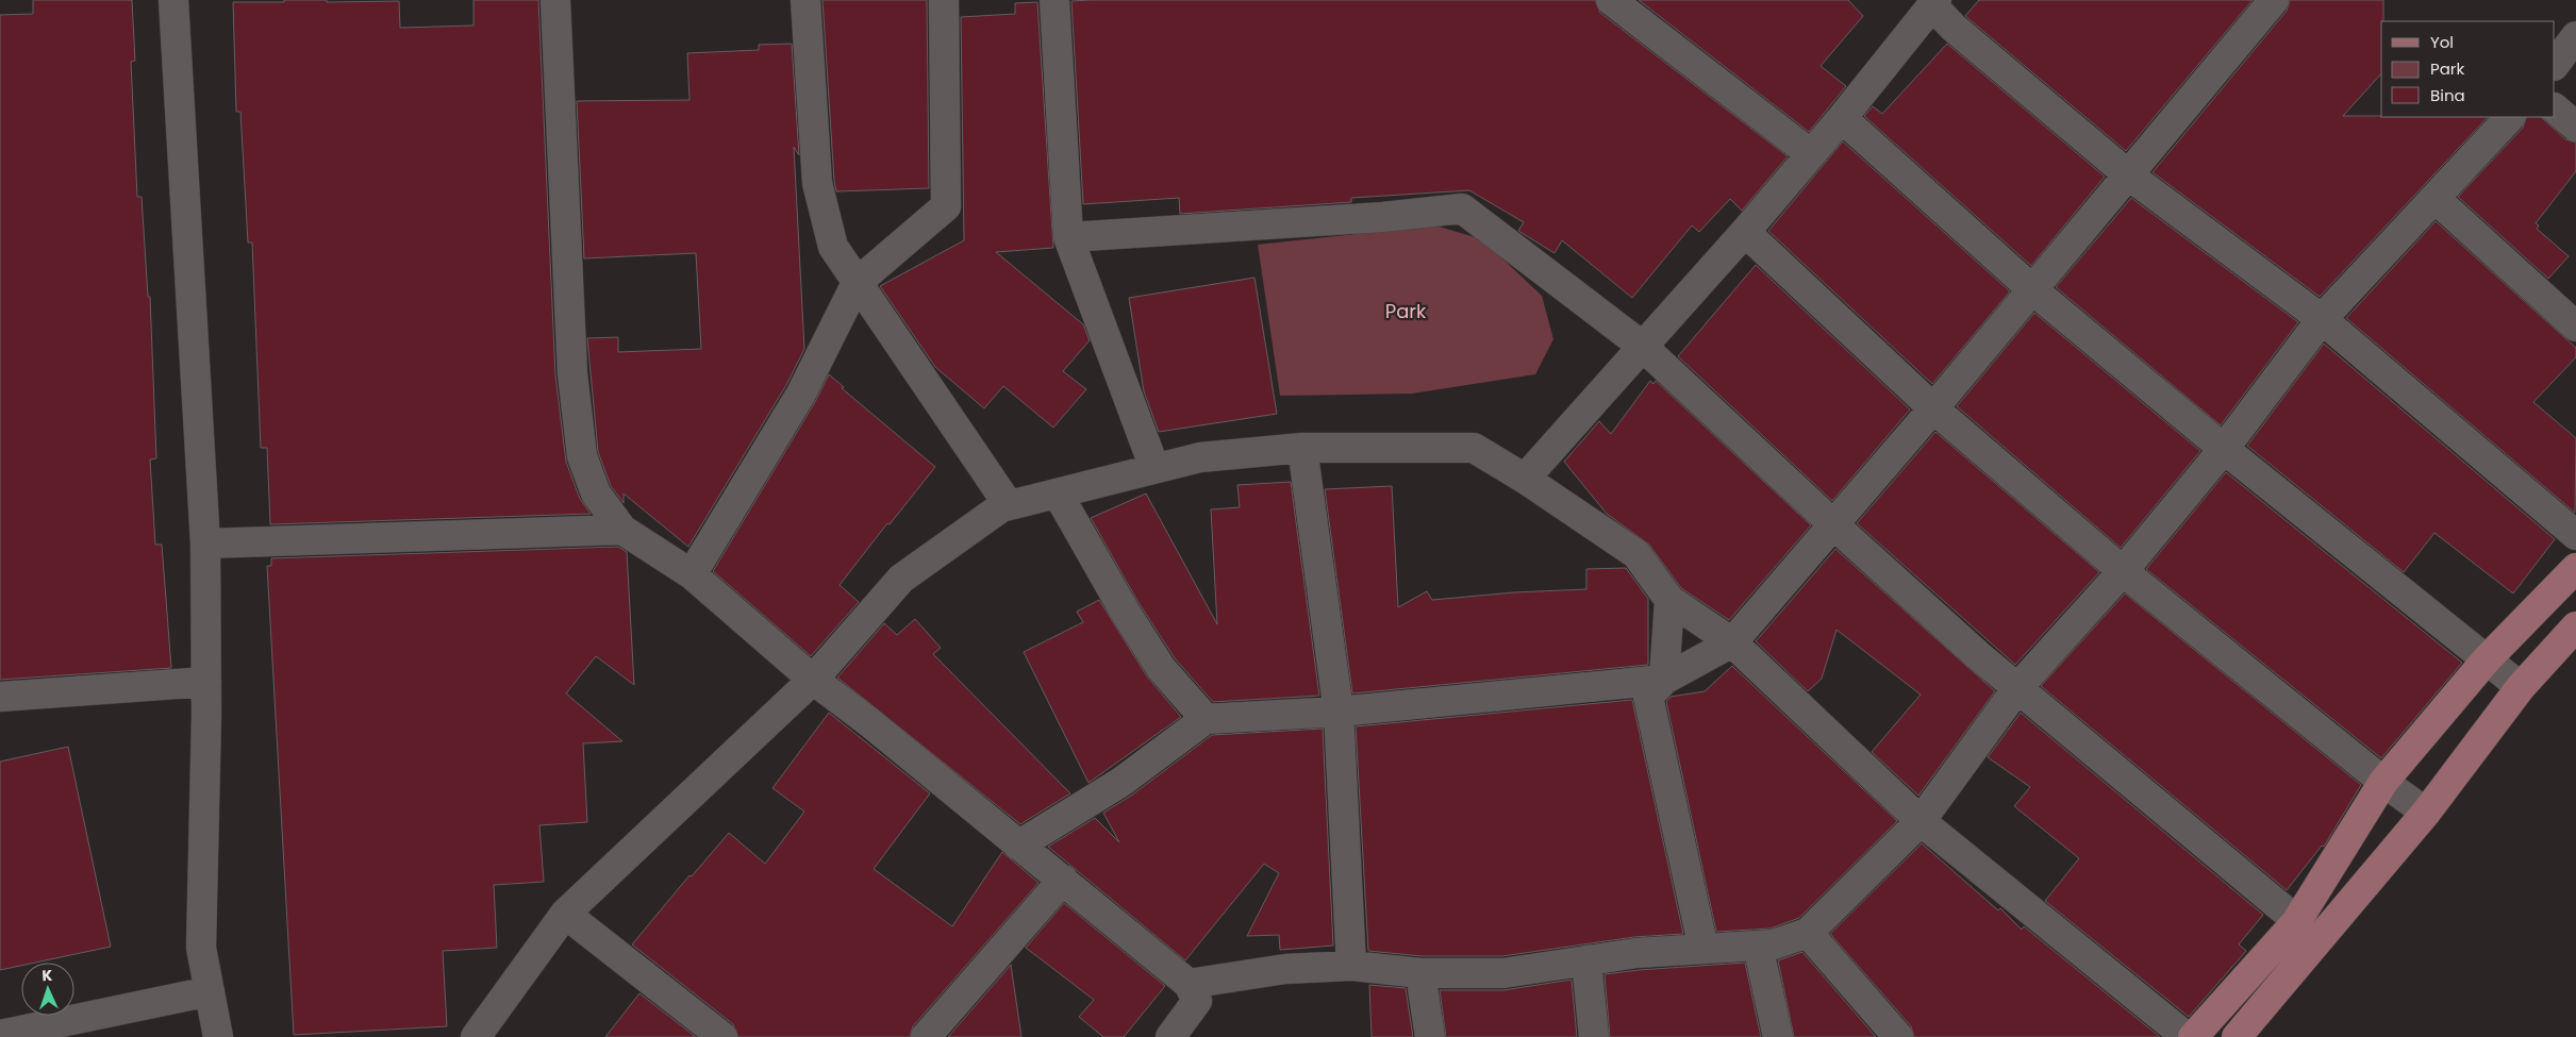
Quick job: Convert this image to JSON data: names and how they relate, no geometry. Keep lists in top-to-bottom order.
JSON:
{
  "parks": ["Park"],
  "legend": ["Yol", "Park", "Bina"],
  "north": "top"
}
